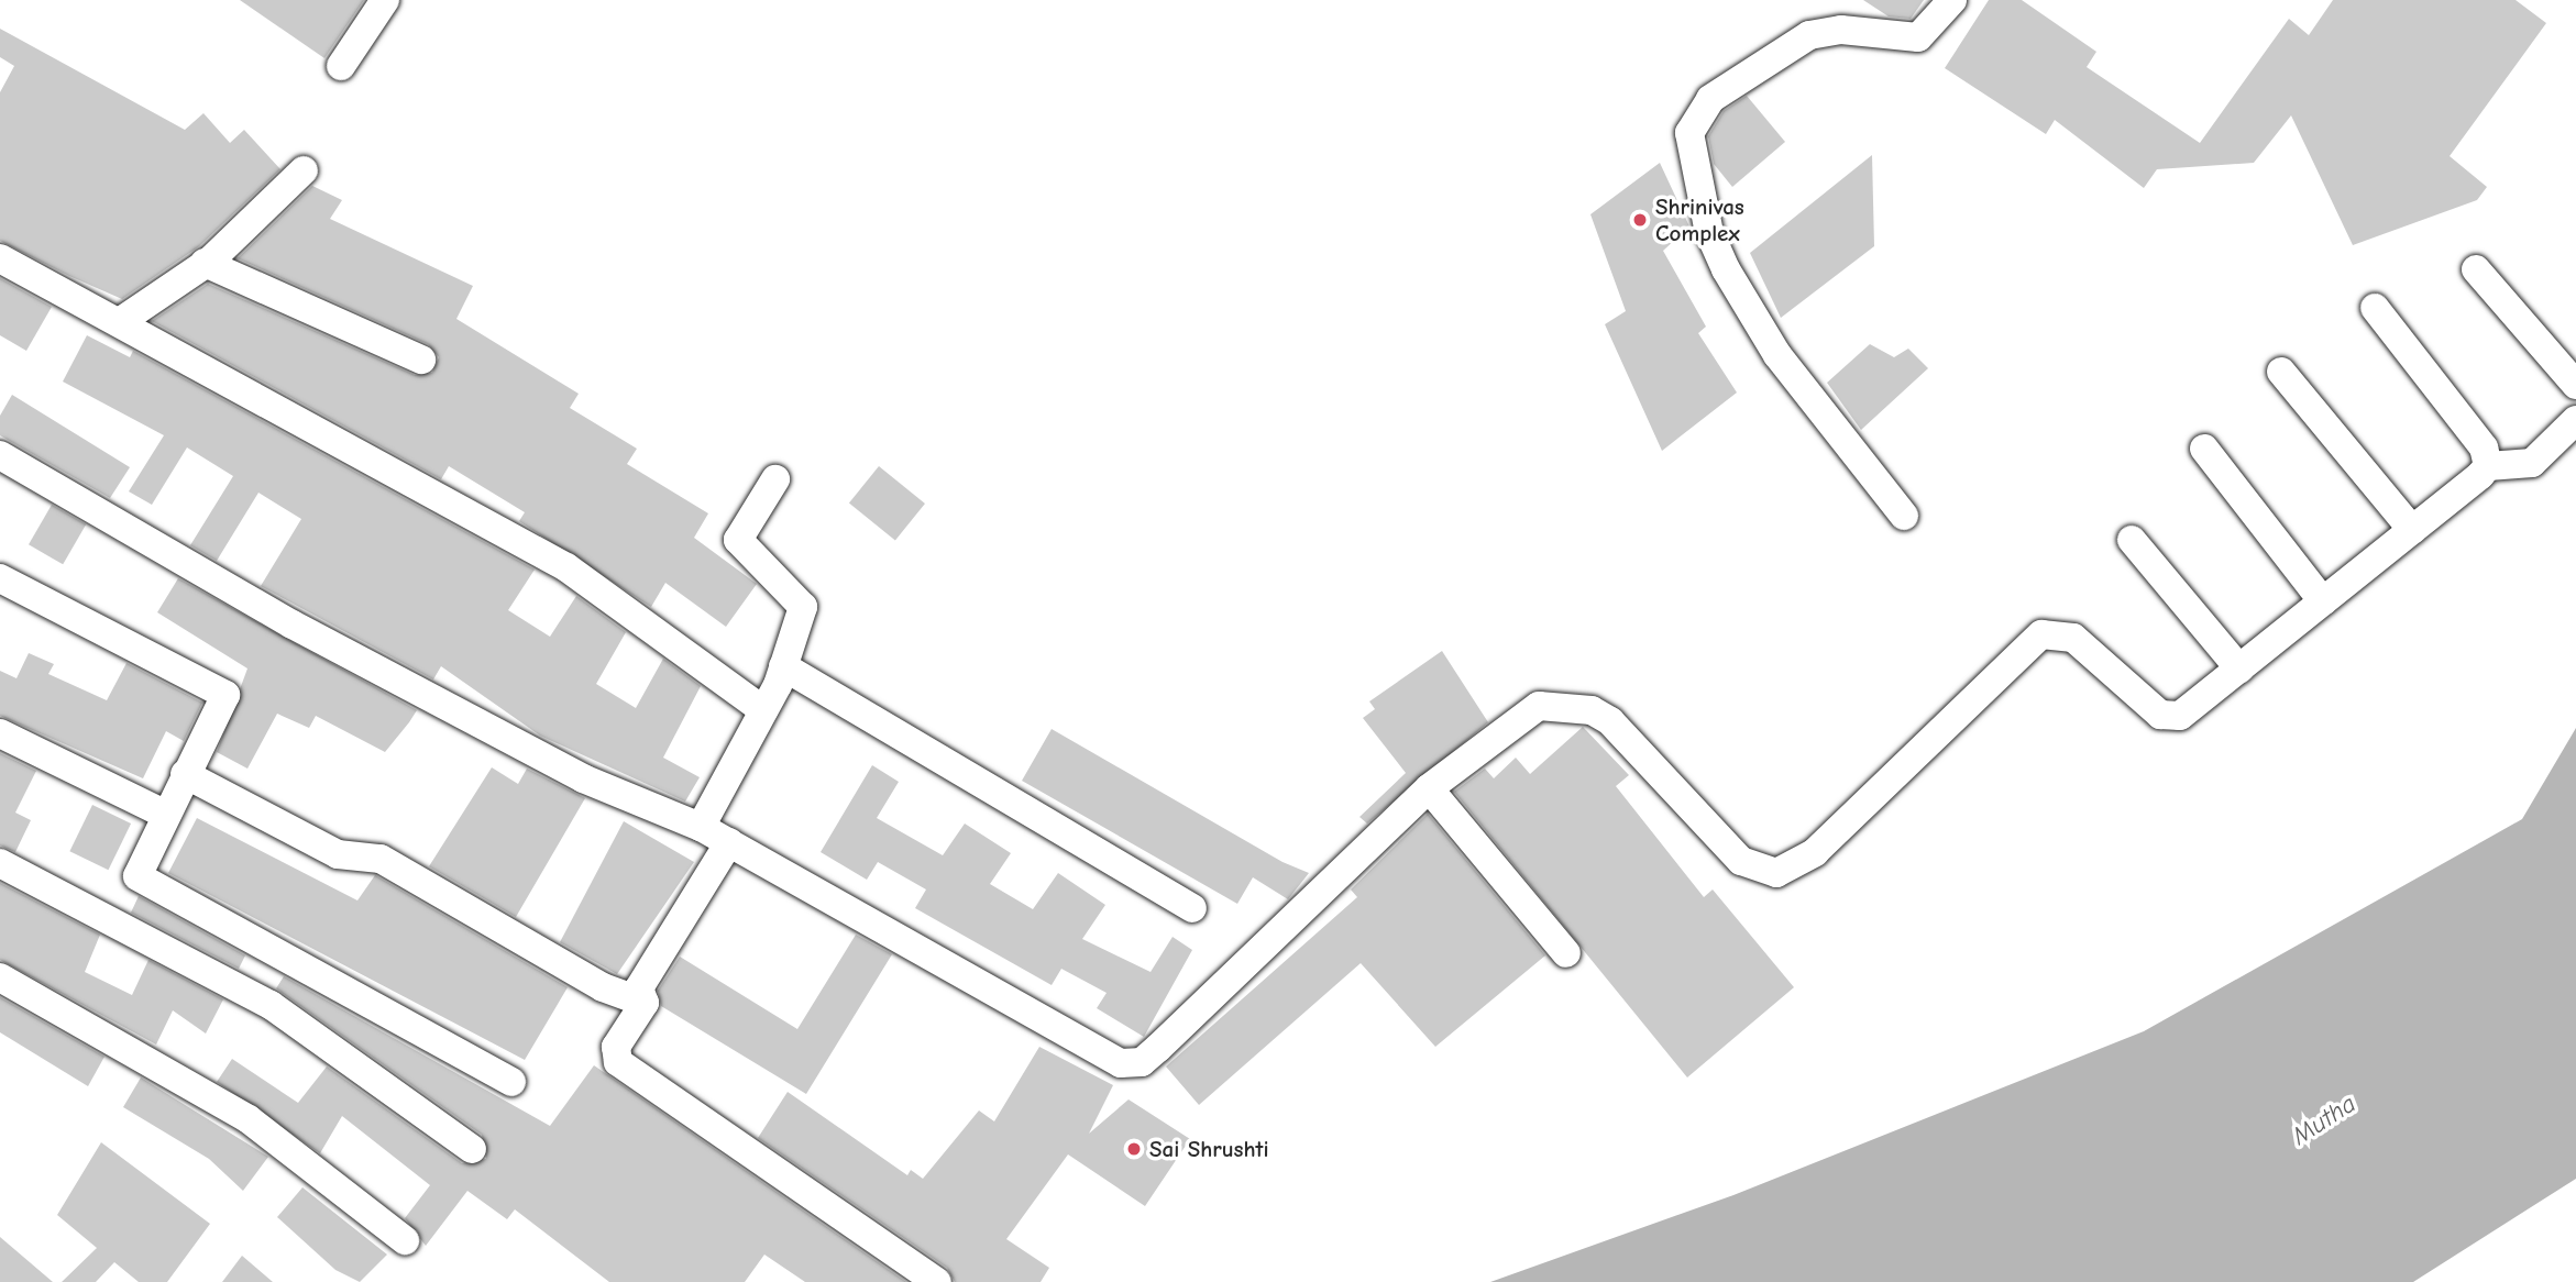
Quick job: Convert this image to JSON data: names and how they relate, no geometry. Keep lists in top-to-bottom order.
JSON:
{
  "water": ["Mutha"],
  "places": ["Shrinivas Complex", "Sai Shrushti"]
}
